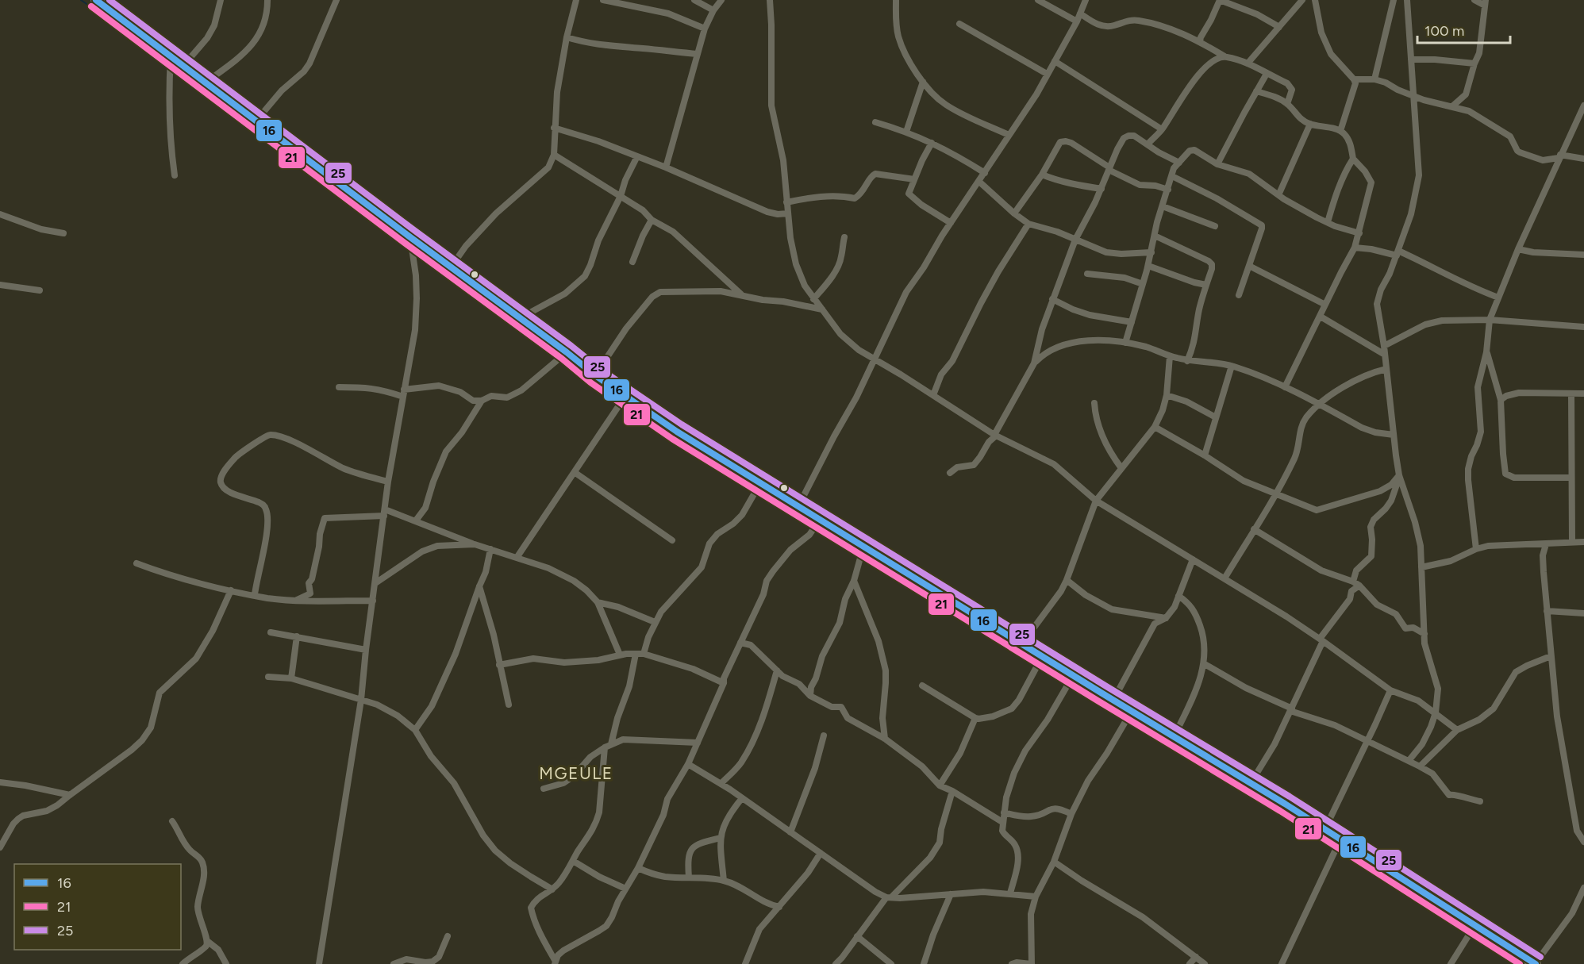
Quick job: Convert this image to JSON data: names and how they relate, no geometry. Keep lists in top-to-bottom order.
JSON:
{
  "districts": ["MGEULE"],
  "lines": ["transit line 16", "transit line 25", "transit line 21"],
  "legend": ["16", "21", "25"],
  "scale_bar": "100 m"
}
